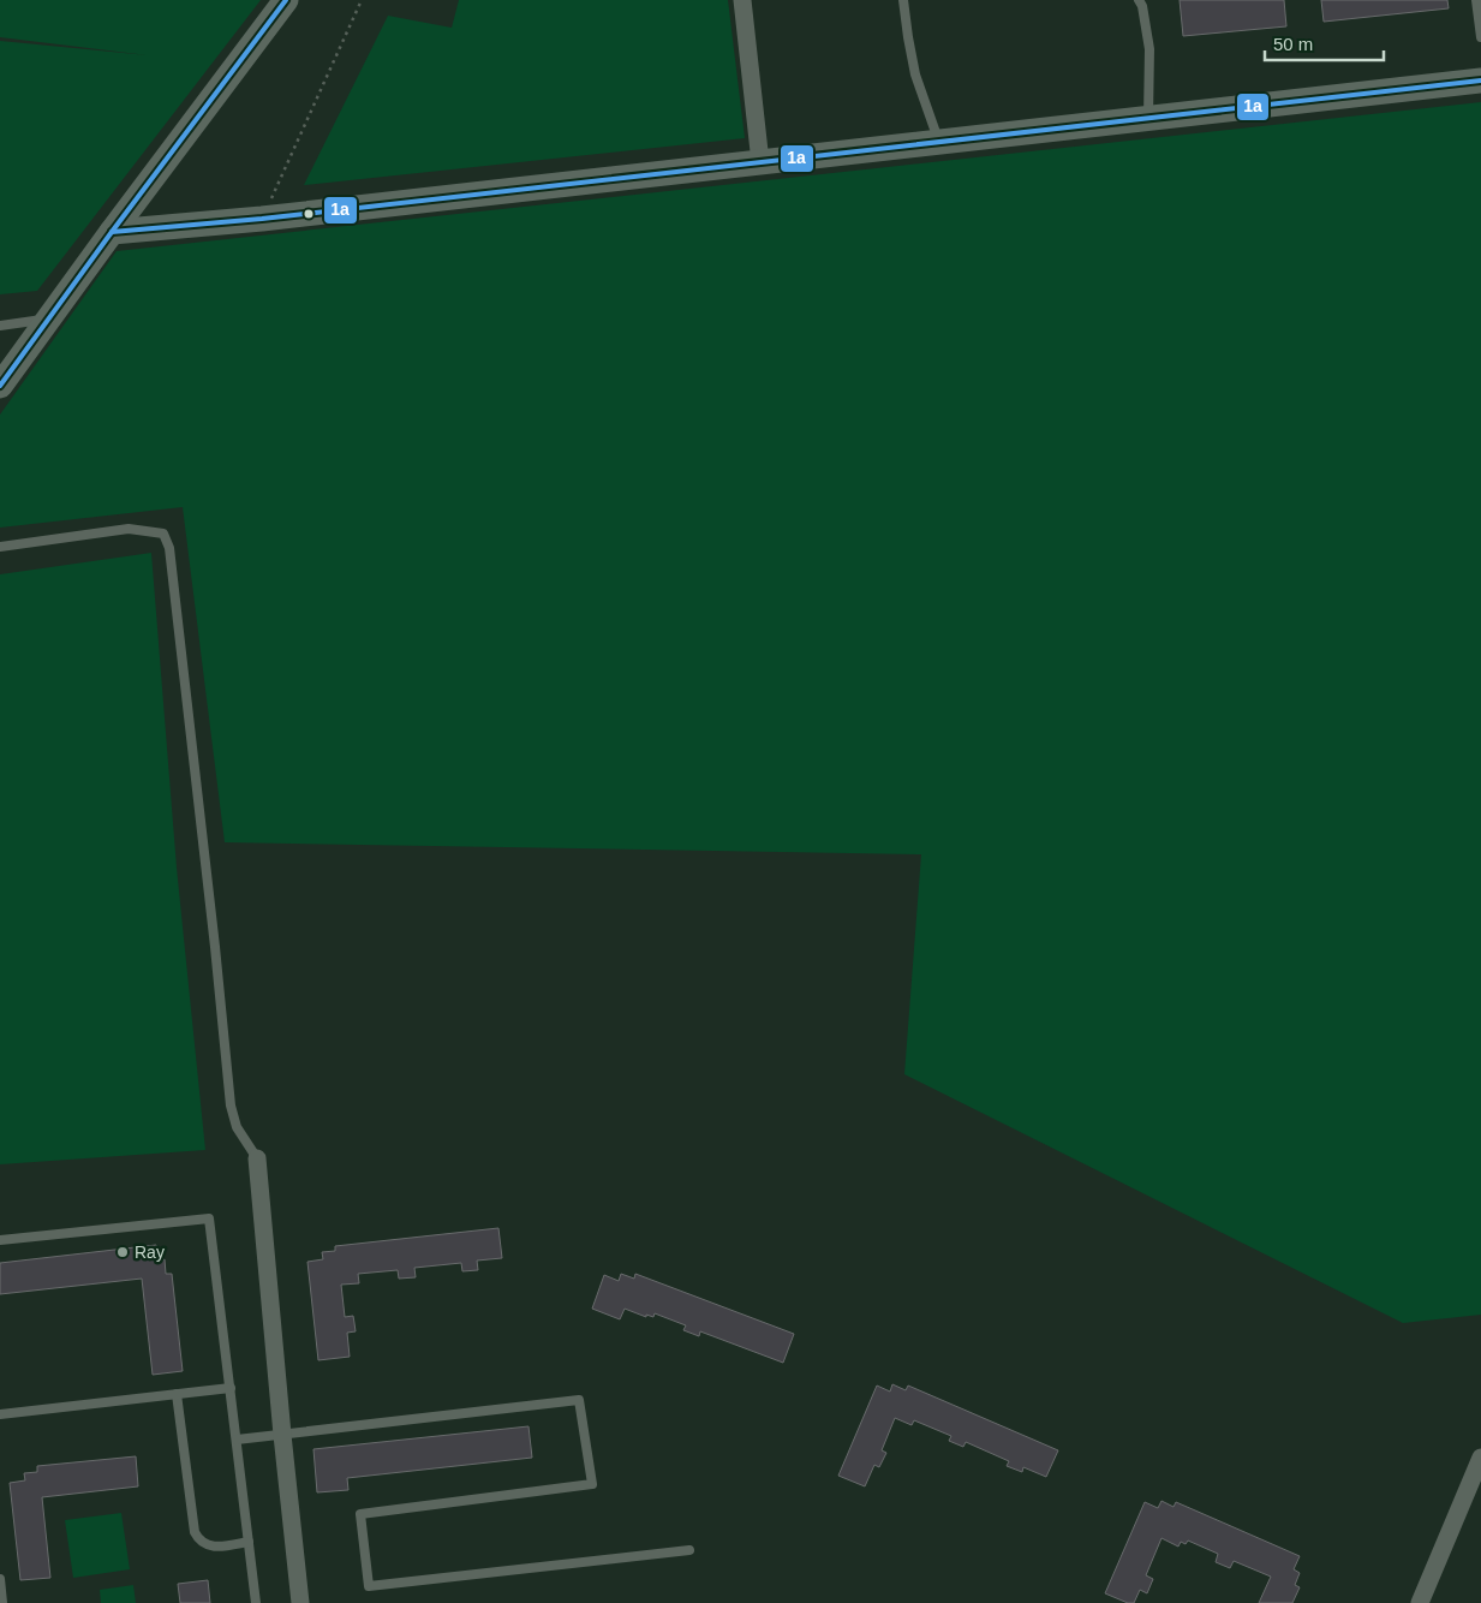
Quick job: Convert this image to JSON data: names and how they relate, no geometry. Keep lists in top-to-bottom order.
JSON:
{
  "places": ["Ray"],
  "lines": ["transit line 1a"],
  "scale_bar": "50 m"
}
